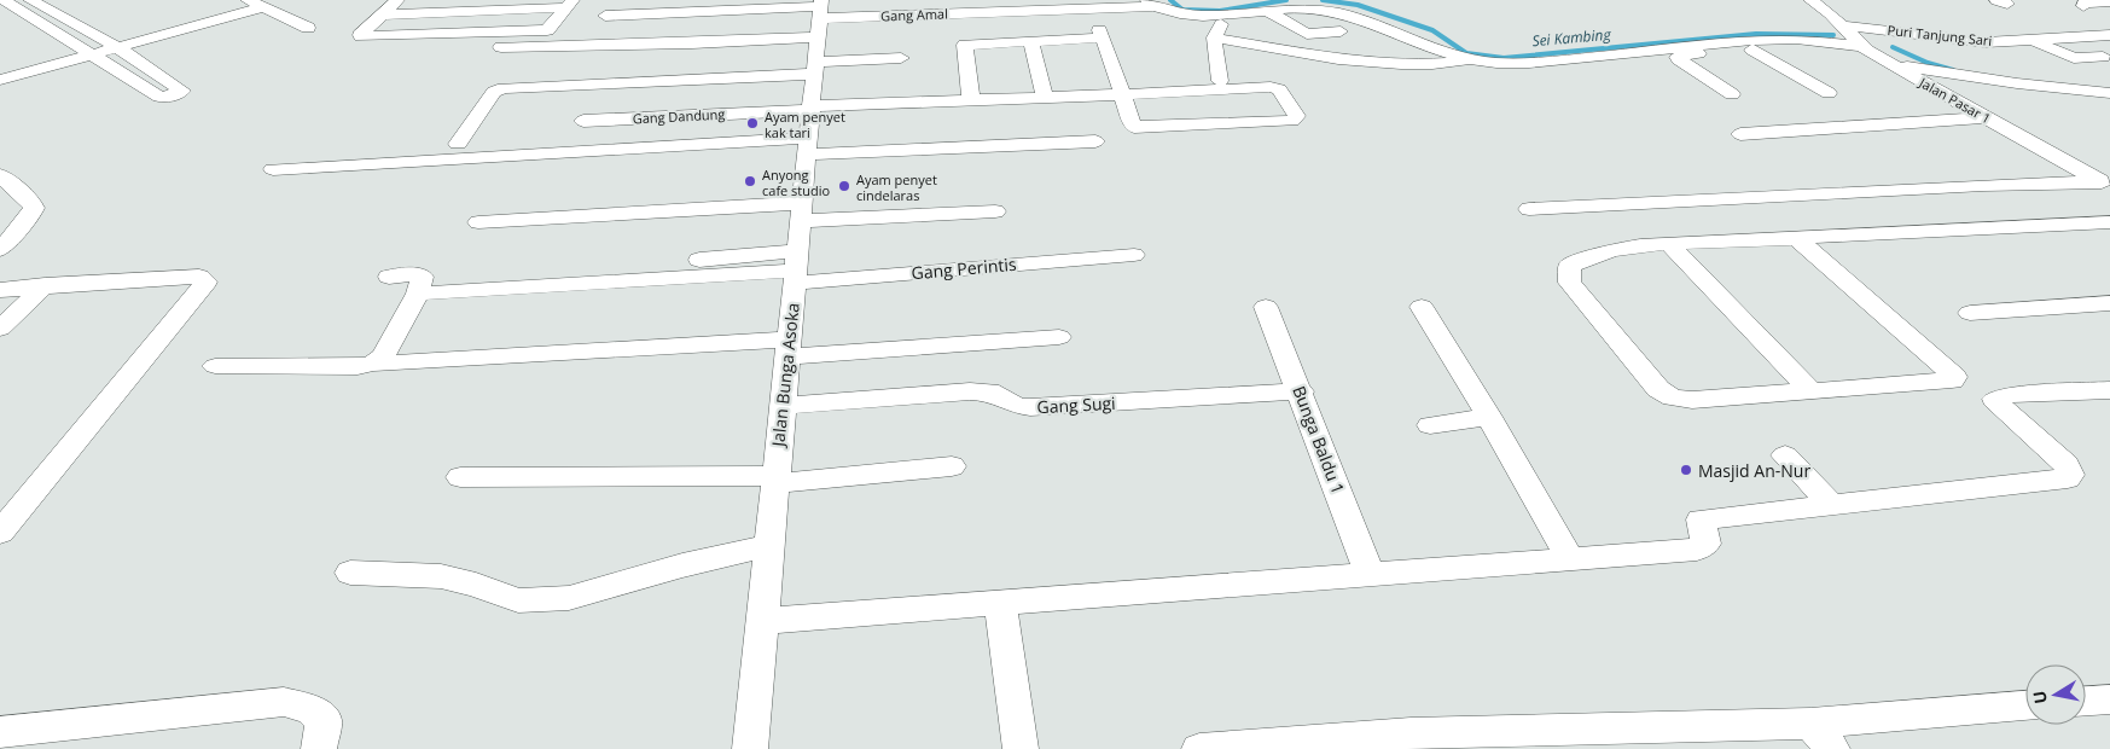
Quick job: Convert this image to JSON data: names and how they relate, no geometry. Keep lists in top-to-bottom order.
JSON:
{
  "streets": {
    "street": [
      "Gang Amal",
      "Puri Tanjung Sari",
      "Jalan Pasar 1",
      "Gang Dandung",
      "Gang Perintis",
      "Jalan Bunga Asoka",
      "Gang Sugi",
      "Bunga Baldu 1"
    ]
  },
  "crossings": [
    ["Gang Amal", "Jalan Bunga Asoka"],
    ["Puri Tanjung Sari", "Jalan Pasar 1"],
    ["Gang Dandung", "Jalan Bunga Asoka"],
    ["Gang Perintis", "Jalan Bunga Asoka"],
    ["Jalan Bunga Asoka", "Gang Sugi"],
    ["Gang Sugi", "Bunga Baldu 1"]
  ],
  "water": ["Sei Kambing"],
  "places": [
    "Ayam penyet kak tari",
    "Anyong cafe studio",
    "Ayam penyet cindelaras",
    "Masjid An-Nur"
  ],
  "north": "left"
}
